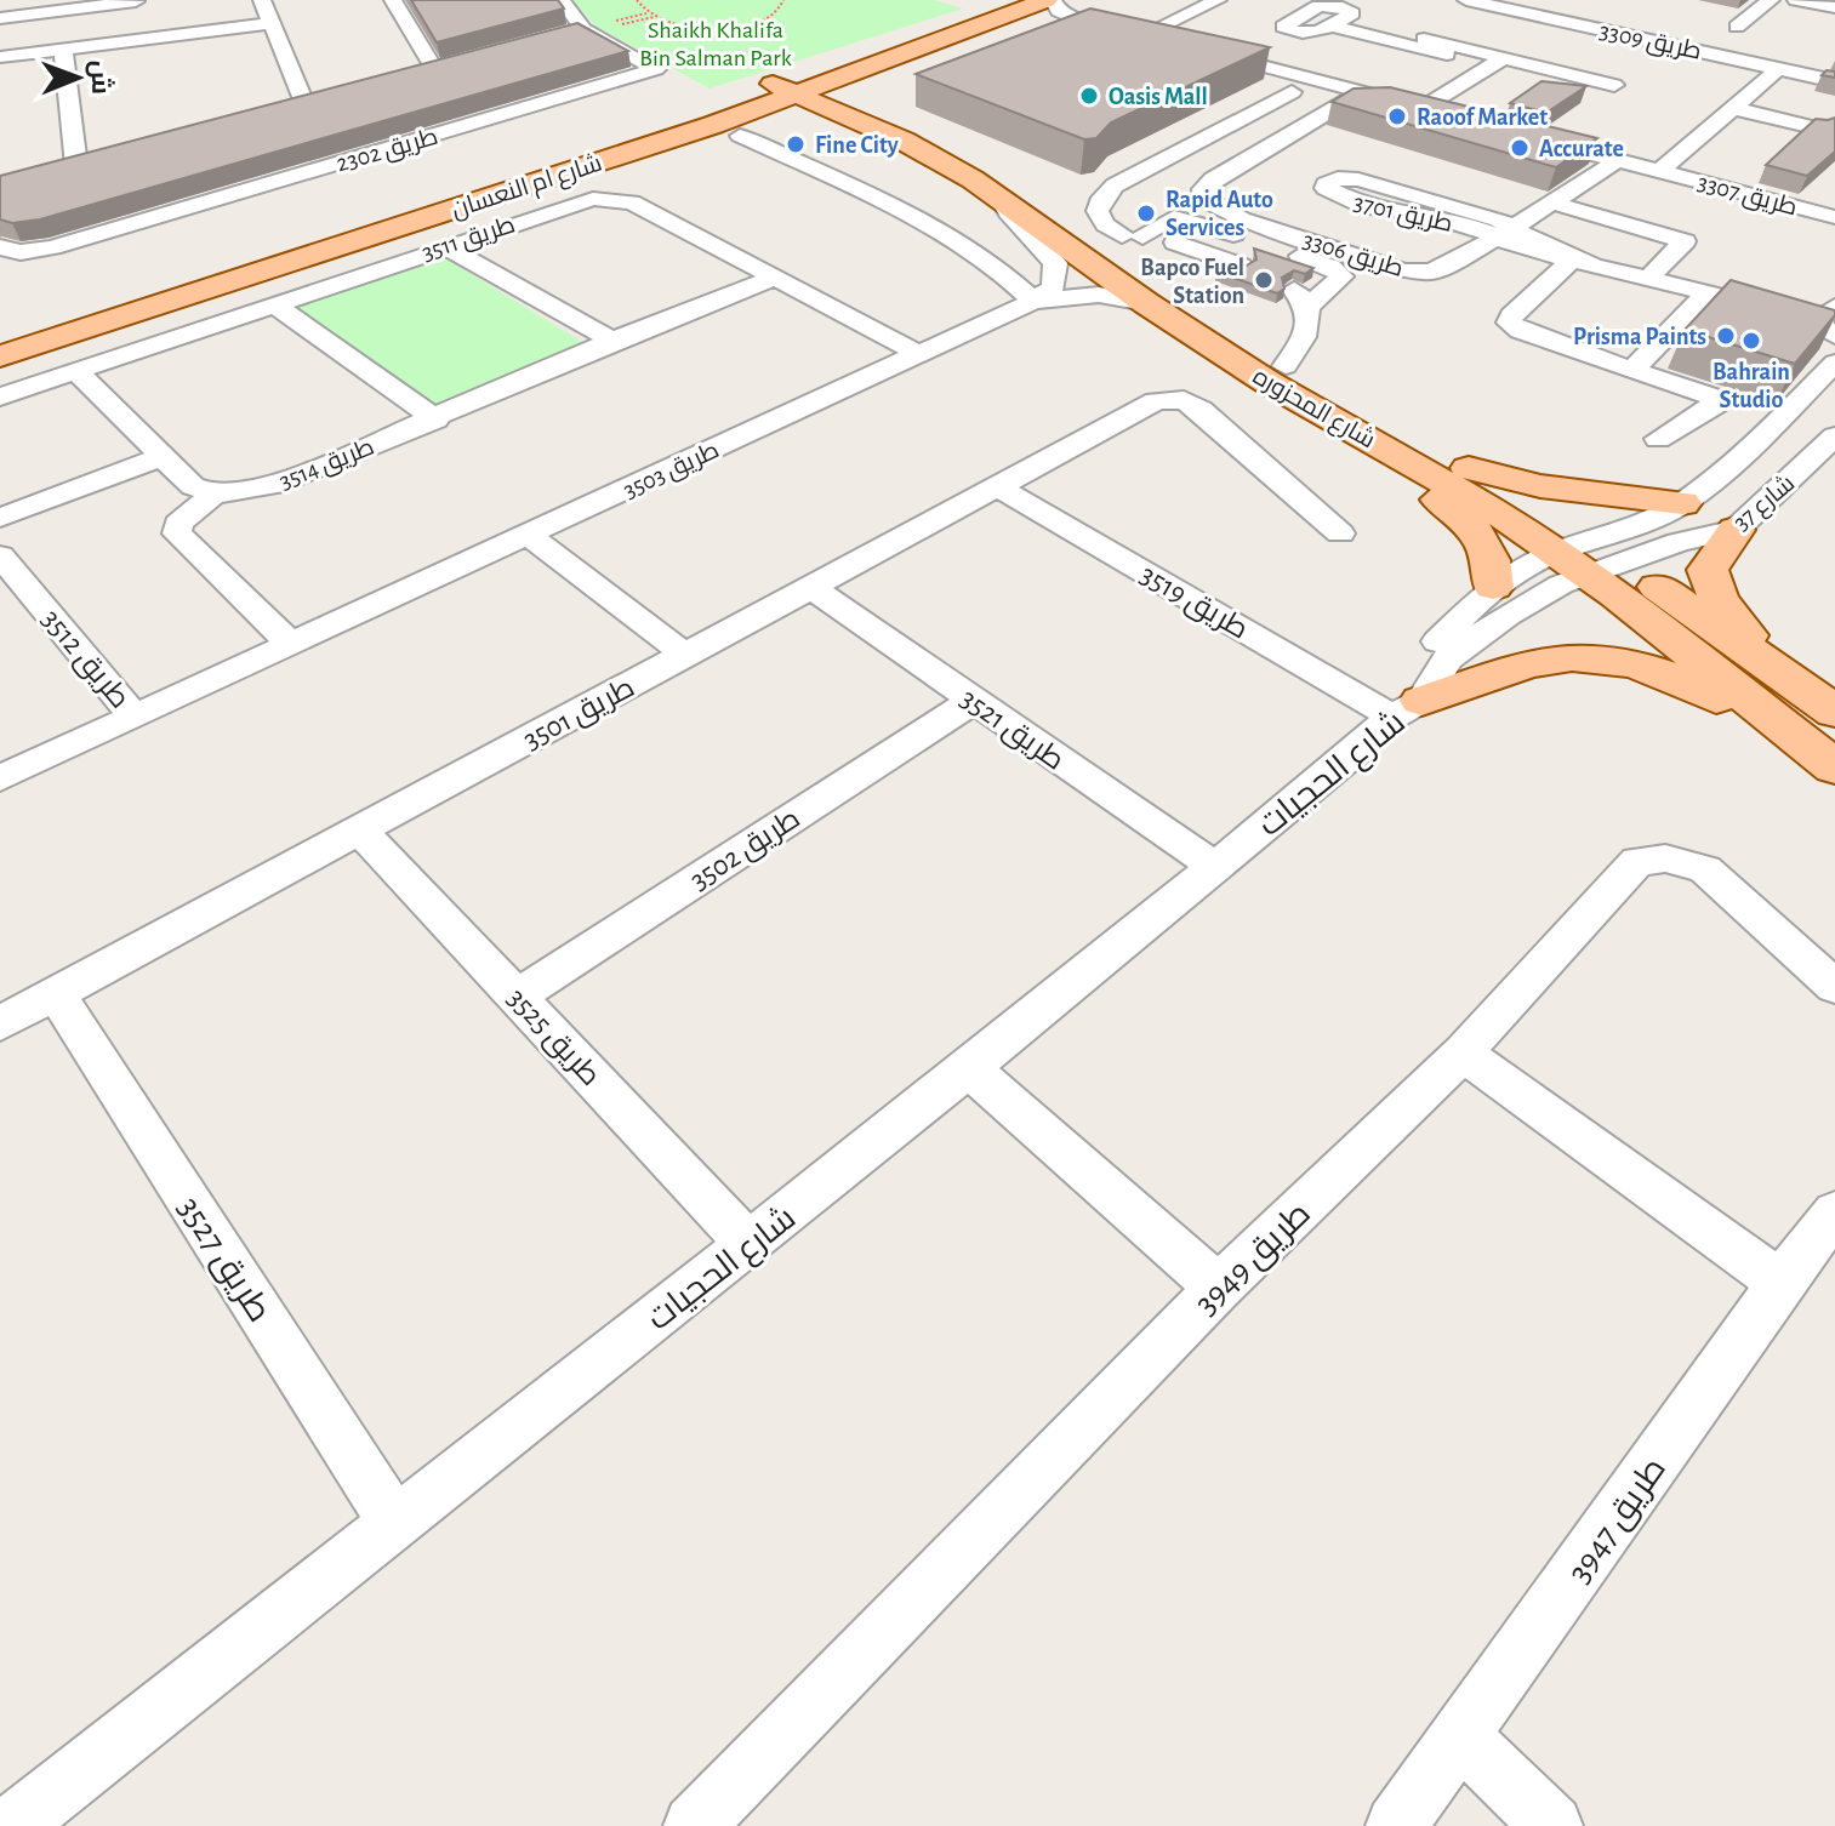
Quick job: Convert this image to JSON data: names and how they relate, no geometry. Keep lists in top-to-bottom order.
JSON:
{
  "streets": {
    "main road": ["شارع ام النعسان", "شارع المحزوره"],
    "street": [
      "طريق 3309",
      "طريق 2302",
      "طريق 3307",
      "طريق 3701",
      "طريق 3511",
      "طريق 3306",
      "طريق 3514",
      "طريق 3503",
      "شارع 37",
      "طريق 3519",
      "طريق 3512",
      "طريق 3501",
      "طريق 3521",
      "شارع الحجيات",
      "طريق 3502",
      "طريق 3525",
      "طريق 3949",
      "طريق 3527",
      "طريق 3947"
    ]
  },
  "crossings": [
    ["طريق 3309", "طريق 3307"],
    ["شارع ام النعسان", "شارع المحزوره"],
    ["طريق 3307", "طريق 3306"],
    ["طريق 3701", "طريق 3306"],
    ["طريق 3511", "طريق 3514"],
    ["طريق 3511", "طريق 3503"],
    ["شارع المحزوره", "شارع 37"],
    ["شارع المحزوره", "شارع الحجيات"],
    ["طريق 3503", "طريق 3512"],
    ["شارع 37", "شارع الحجيات"],
    ["طريق 3519", "طريق 3501"],
    ["طريق 3519", "شارع الحجيات"],
    ["طريق 3501", "طريق 3521"],
    ["طريق 3501", "طريق 3525"],
    ["طريق 3501", "طريق 3527"],
    ["طريق 3521", "شارع الحجيات"],
    ["طريق 3521", "طريق 3502"],
    ["شارع الحجيات", "طريق 3525"],
    ["شارع الحجيات", "طريق 3527"],
    ["طريق 3502", "طريق 3525"]
  ],
  "parks": ["Shaikh Khalifa Bin Salman Park"],
  "places": [
    "Oasis Mall",
    "Raoof Market",
    "Fine City",
    "Accurate",
    "Rapid Auto Services",
    "Bapco Fuel Station",
    "Prisma Paints",
    "Bahrain Studio"
  ],
  "north": "right"
}
